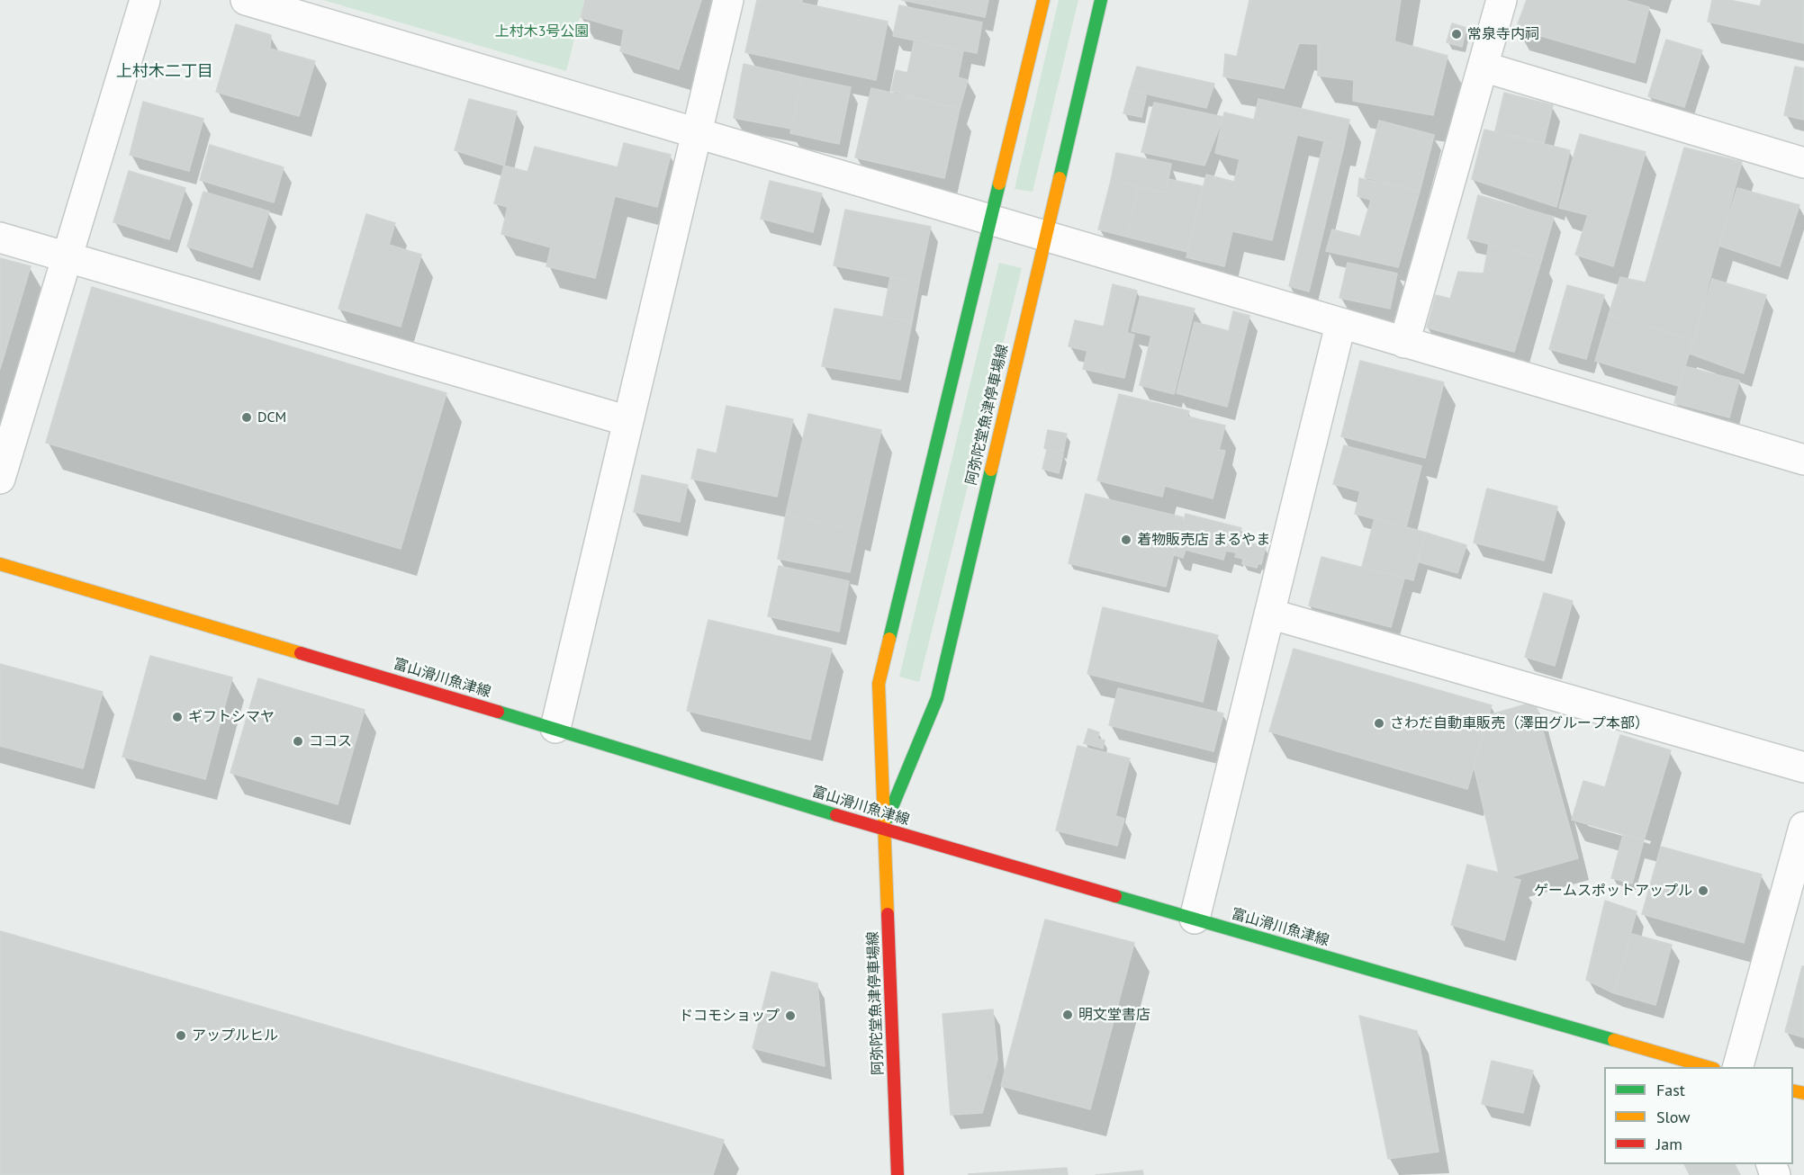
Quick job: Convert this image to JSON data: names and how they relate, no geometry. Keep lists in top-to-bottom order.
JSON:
{
  "streets": {
    "main road": ["阿弥陀堂魚津停車場線", "富山滑川魚津線"]
  },
  "crossings": [
    ["阿弥陀堂魚津停車場線", "富山滑川魚津線"]
  ],
  "districts": ["上村木二丁目"],
  "parks": ["上村木3号公園"],
  "places": [
    "常泉寺内祠",
    "DCM",
    "着物販売店 まるやま",
    "ギフトシマヤ",
    "さわだ自動車販売（澤田グループ本部）",
    "ココス",
    "ゲームスポットアップル",
    "明文堂書店",
    "ドコモショップ",
    "アップルヒル"
  ],
  "legend": ["Fast", "Slow", "Jam"]
}
